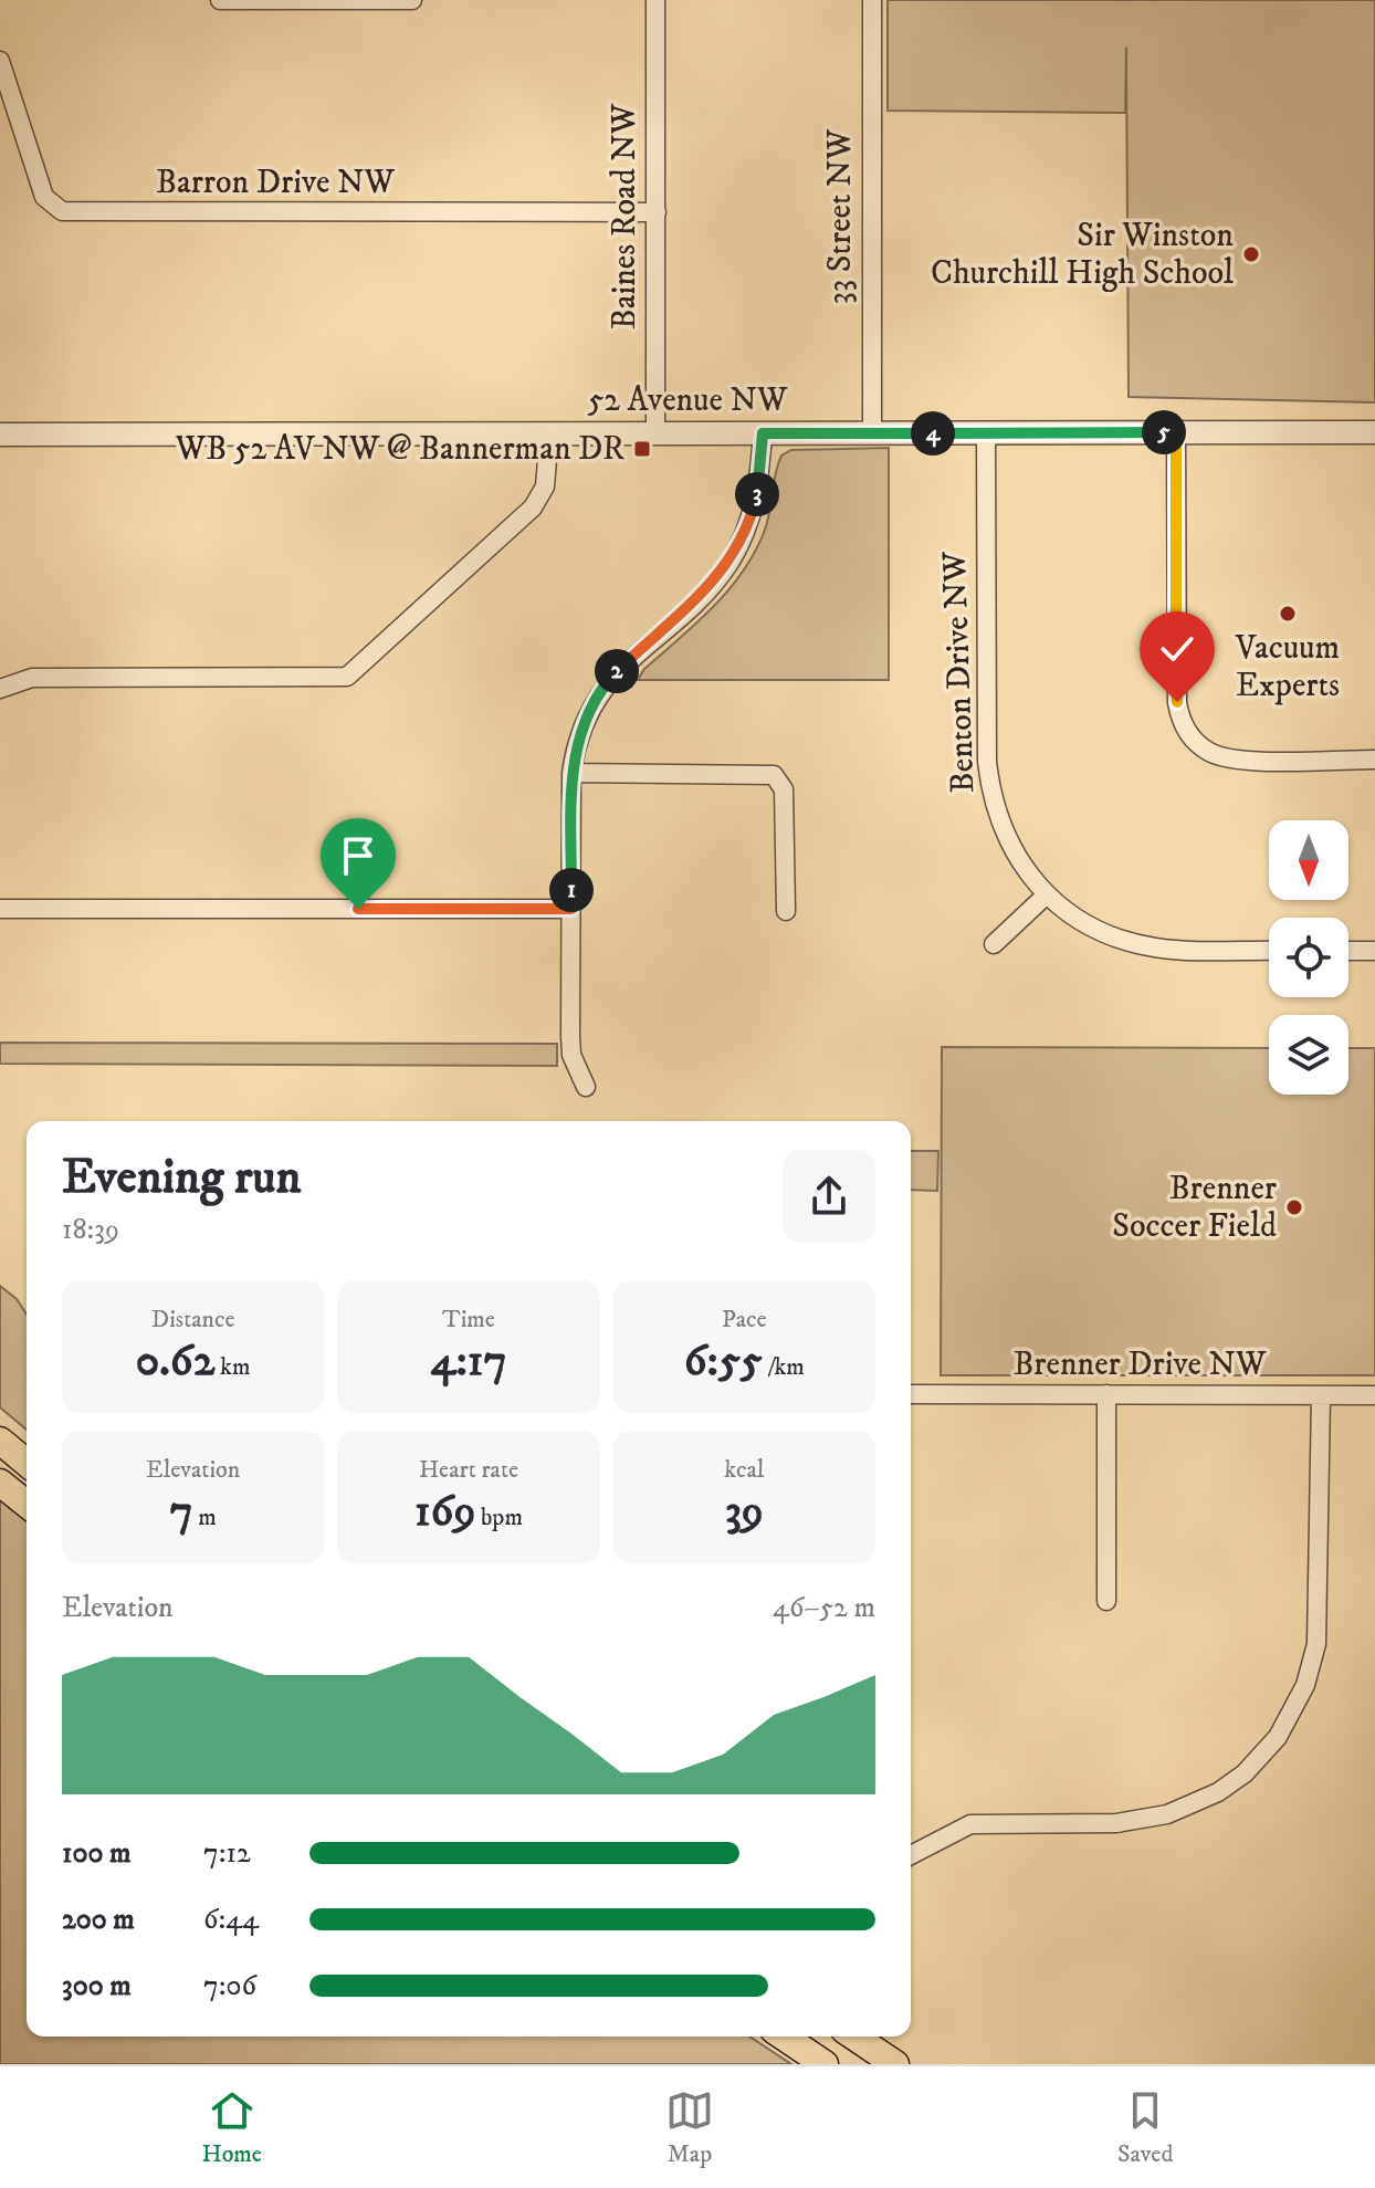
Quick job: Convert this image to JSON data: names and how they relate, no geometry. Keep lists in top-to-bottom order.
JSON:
{
  "streets": {
    "street": [
      "Barron Drive NW",
      "Baines Road NW",
      "33 Street NW",
      "52 Avenue NW",
      "Benton Drive NW",
      "Brenner Drive NW"
    ]
  },
  "crossings": [
    ["Barron Drive NW", "Baines Road NW"],
    ["Baines Road NW", "52 Avenue NW"],
    ["33 Street NW", "52 Avenue NW"],
    ["52 Avenue NW", "Benton Drive NW"]
  ],
  "places": {
    "other": ["Sir Winston Churchill High School", "Vacuum Experts", "Brenner Soccer Field"],
    "transit": ["WB 52 AV NW @ Bannerman DR"]
  },
  "north": "bottom",
  "page": {
    "pins": [
      "5",
      "4",
      "3",
      "2",
      "1"
    ],
    "heading": ["Evening run", "18:39"],
    "stats": [
      ["Distance", "0.62 km"],
      ["Time", "4:17"],
      ["Pace", "6:55 /km"],
      ["Elevation", "7 m"],
      ["Heart rate", "169 bpm"],
      ["kcal", "39"]
    ],
    "chart": ["Elevation", "46–52 m"],
    "list": [
      {
        "name": "100 m",
        "note": "7:12"
      },
      {
        "name": "200 m",
        "note": "6:44"
      },
      {
        "name": "300 m",
        "note": "7:06"
      }
    ],
    "tabs": ["Home", "Map", "Saved"]
  }
}
